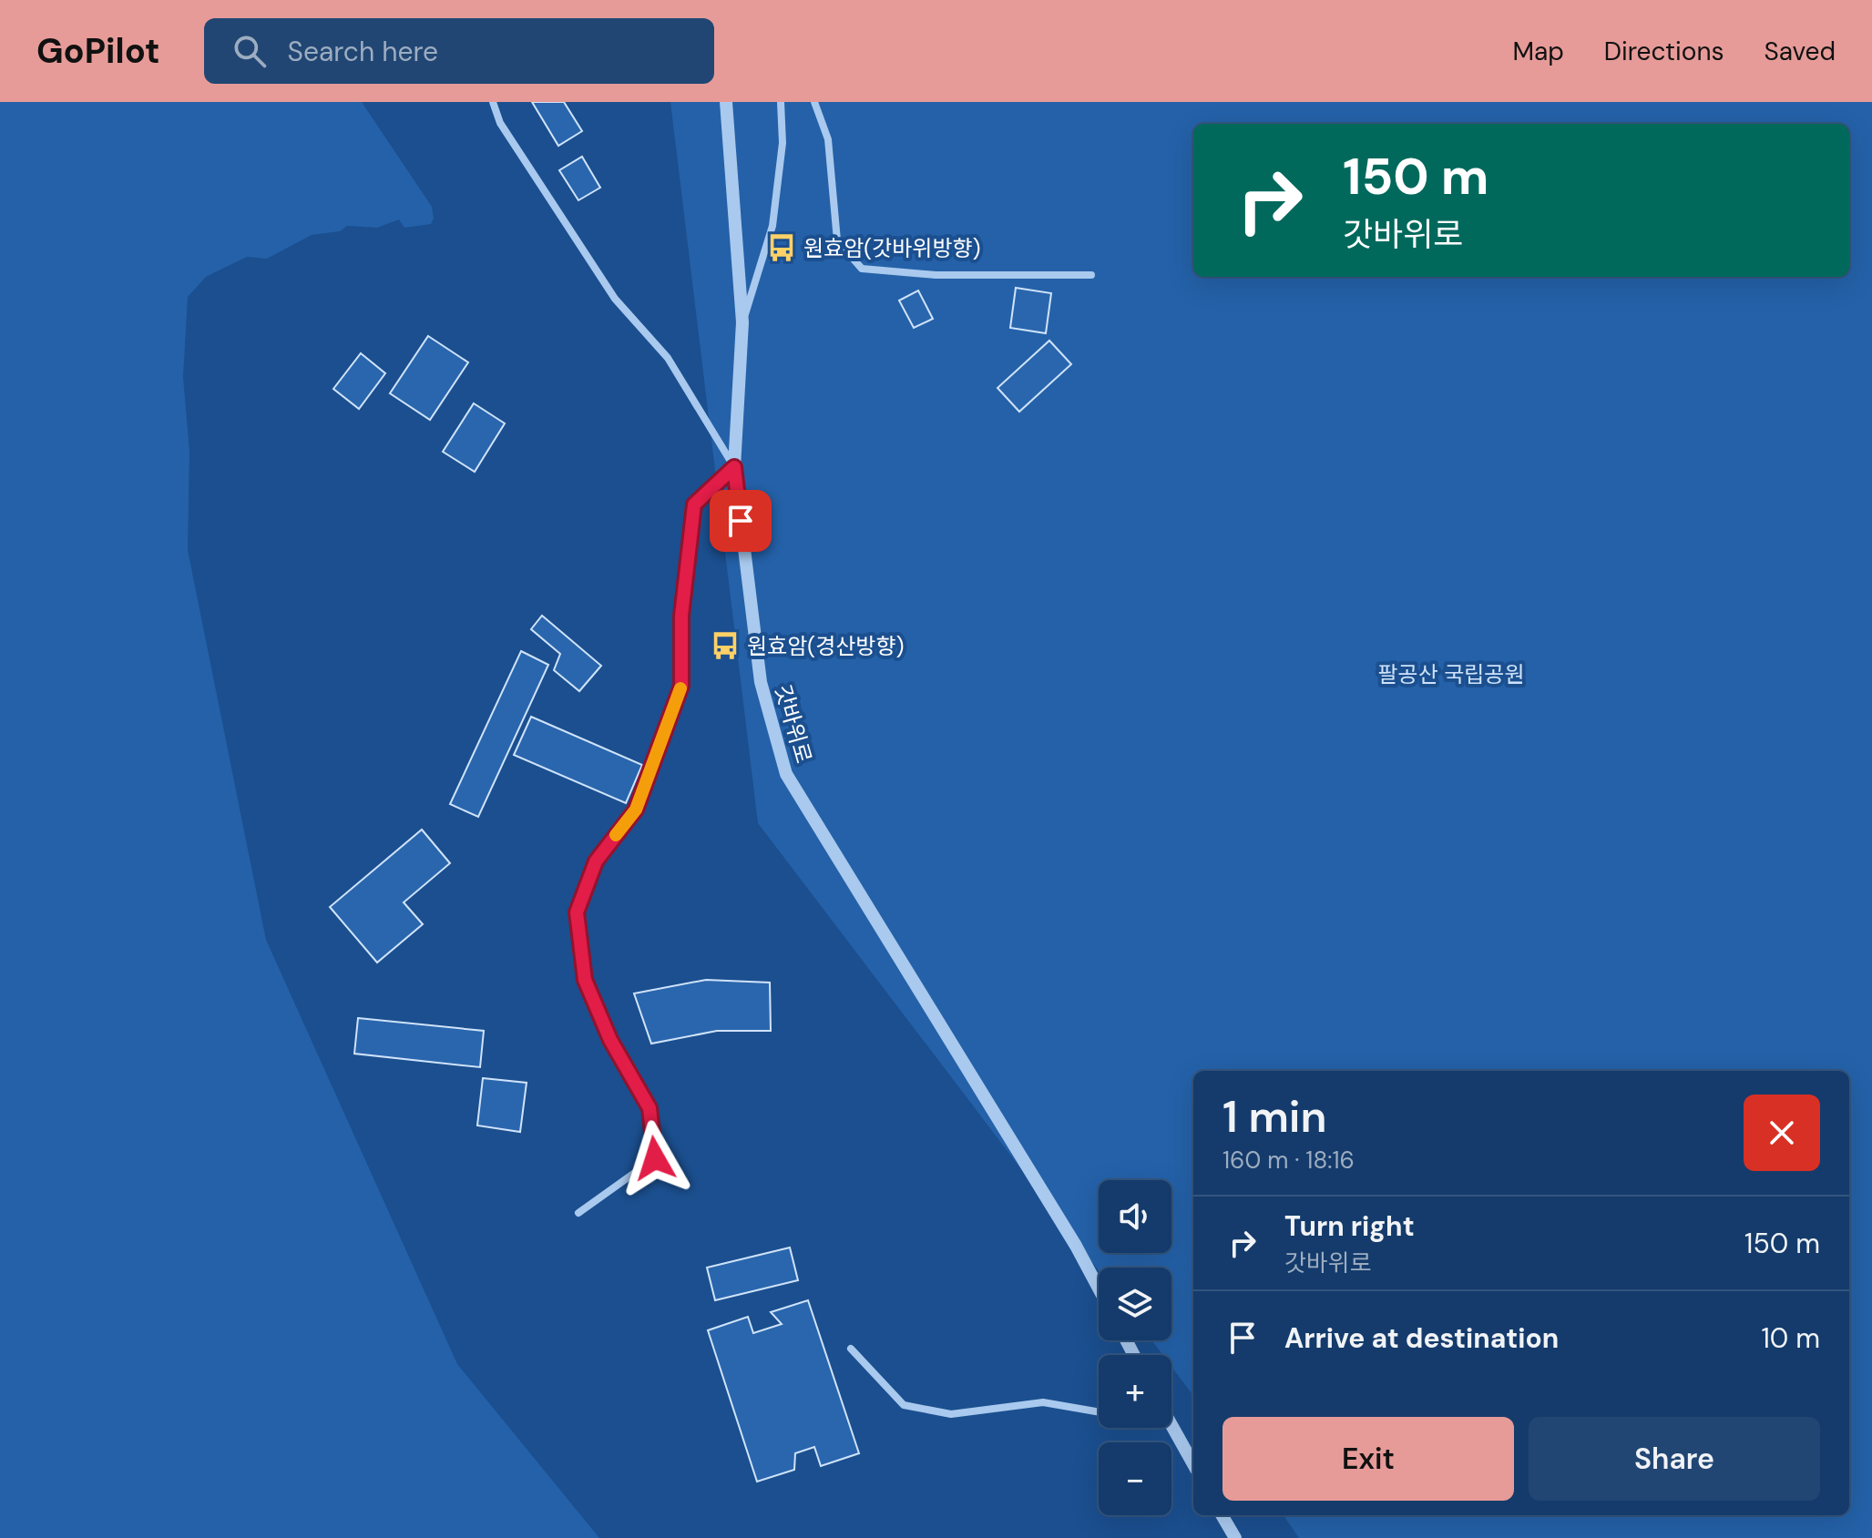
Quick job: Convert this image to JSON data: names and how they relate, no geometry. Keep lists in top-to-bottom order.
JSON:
{
  "streets": {
    "street": ["갓바위로"]
  },
  "parks": ["팔공산 국립공원"],
  "places": {
    "bus stop": ["원효암(갓바위방향)", "원효암(경산방향)"]
  },
  "page": {
    "header": "GoPilot",
    "search": "Search here",
    "nav": ["Map", "Directions", "Saved"],
    "turn": ["150 m", "갓바위로"],
    "heading": ["1 min", "160 m · 18:16"],
    "map_buttons": ["+", "−"],
    "list": [
      {
        "name": "Turn right",
        "note": "갓바위로",
        "value": "150 m"
      },
      {
        "name": "Arrive at destination",
        "value": "10 m"
      }
    ],
    "buttons": ["Exit", "Share"]
  }
}
